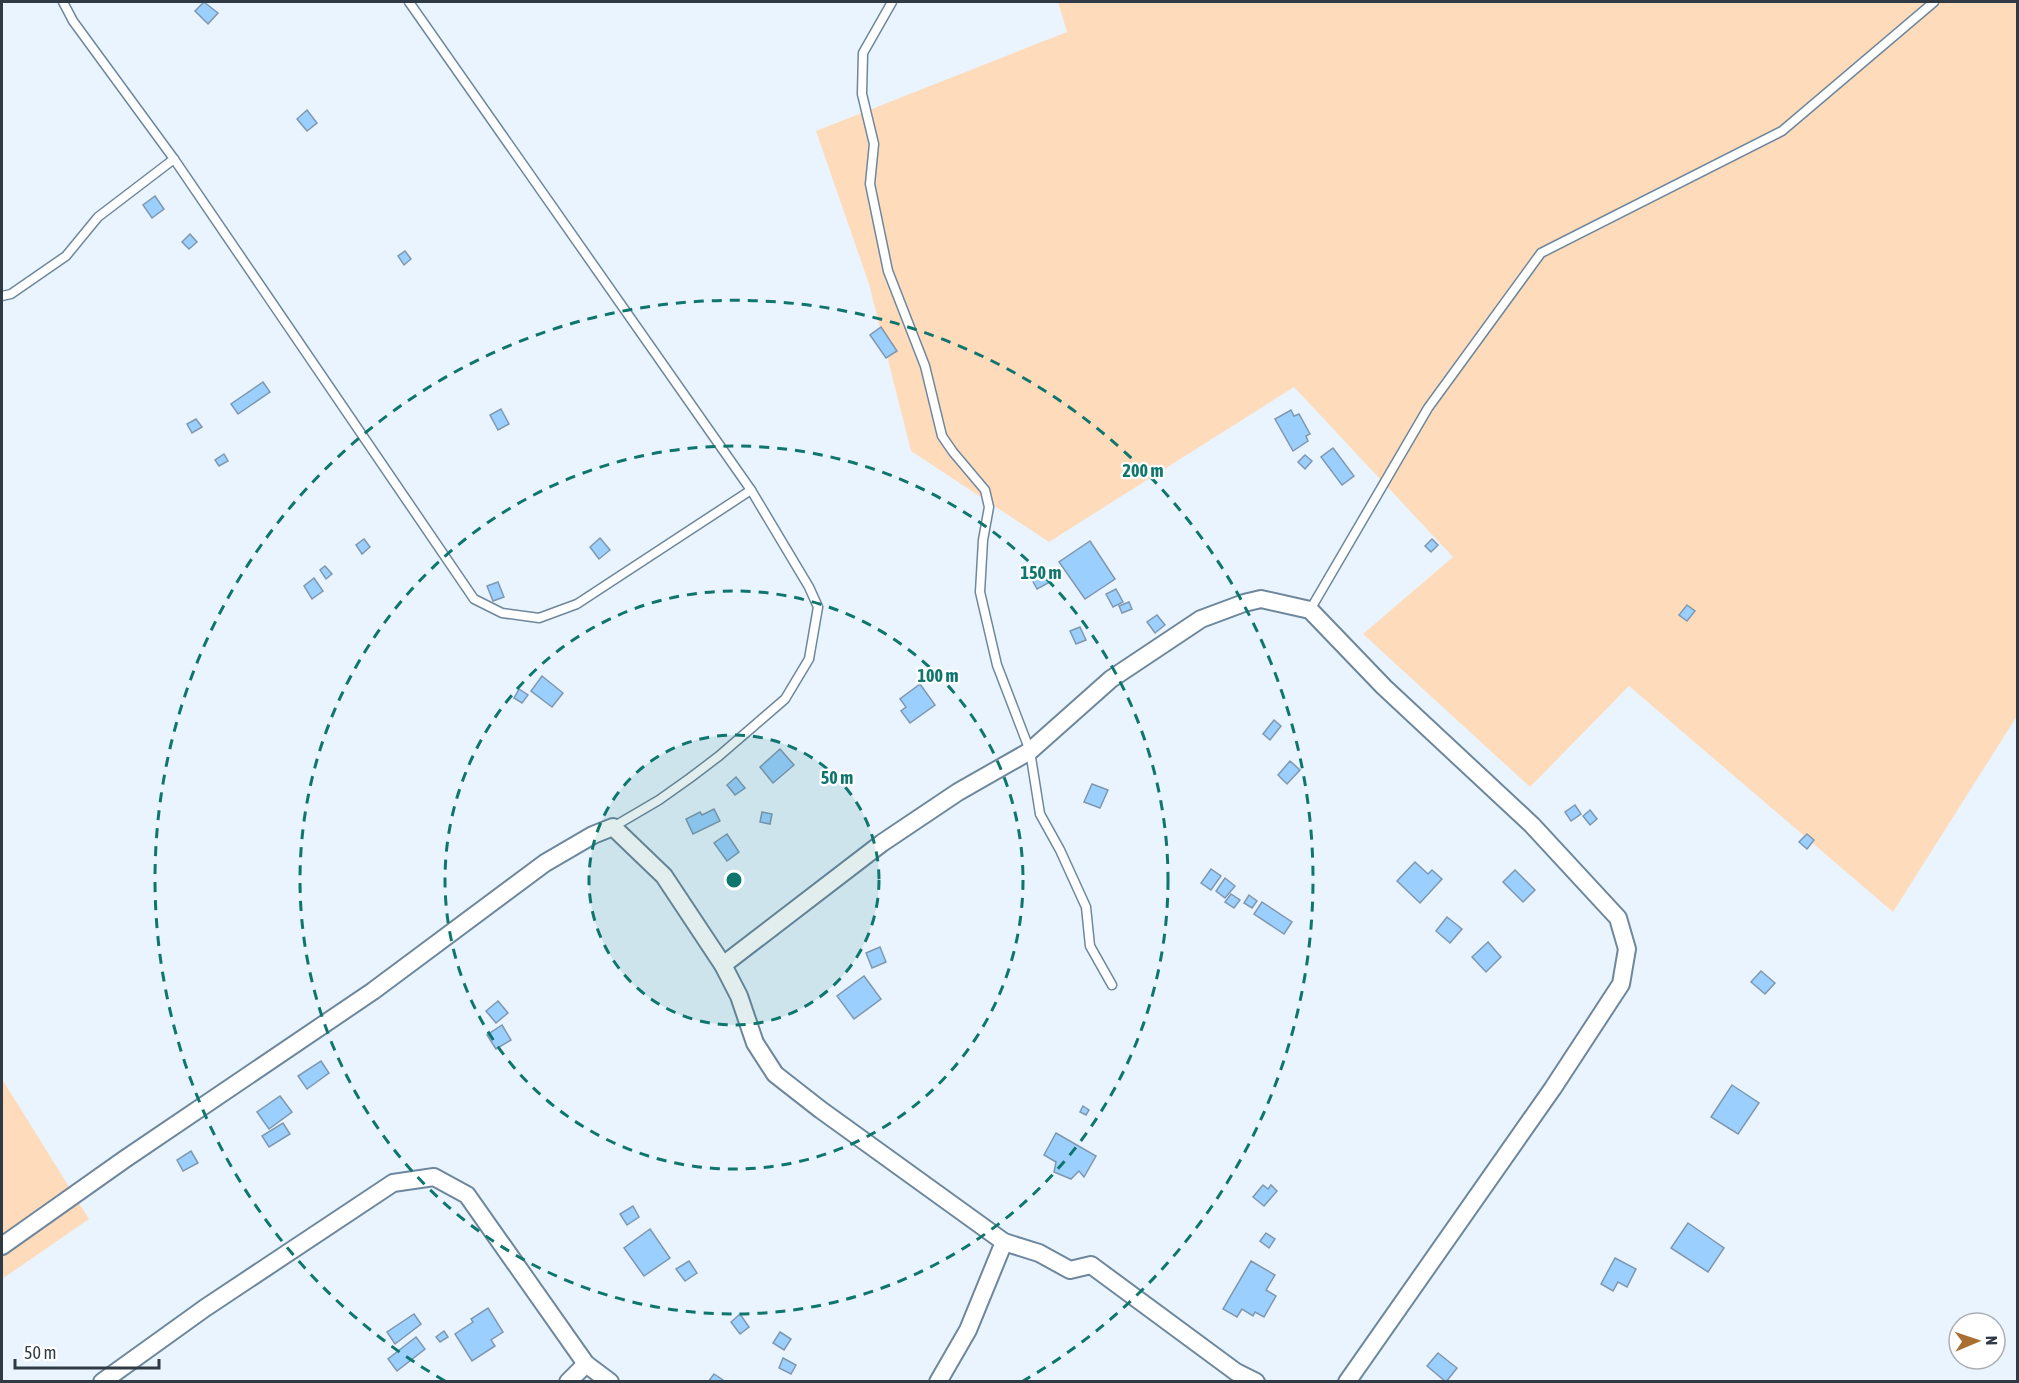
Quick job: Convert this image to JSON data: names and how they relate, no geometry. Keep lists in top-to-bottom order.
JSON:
{
  "scale_bar": "50 m",
  "north": "right",
  "rings": [
    "200 m",
    "150 m",
    "100 m",
    "50 m"
  ]
}
